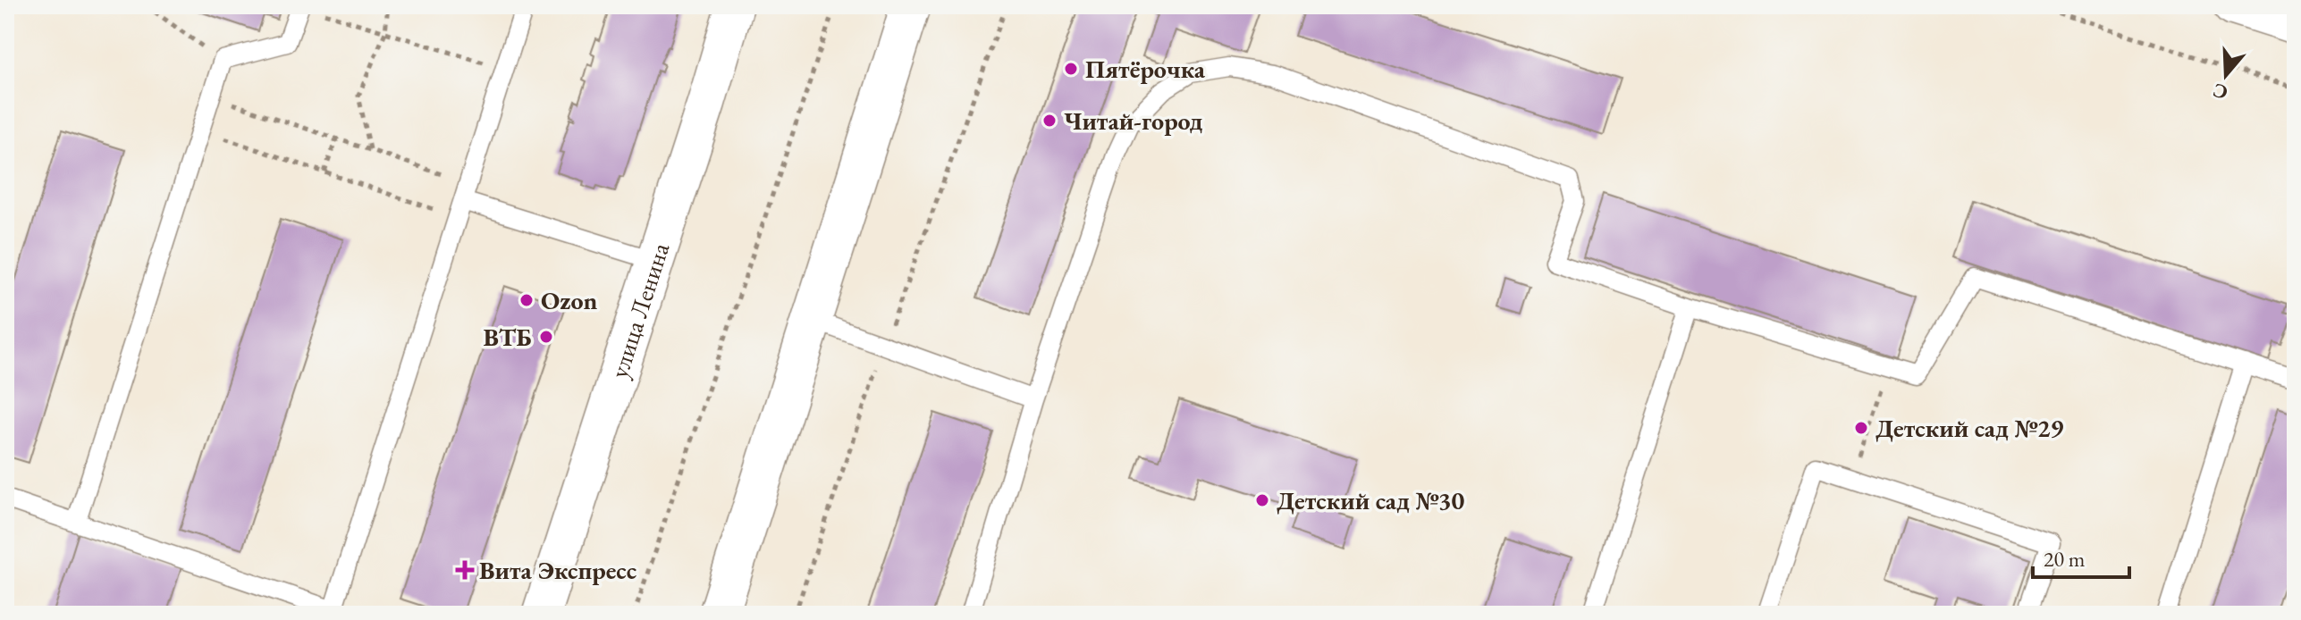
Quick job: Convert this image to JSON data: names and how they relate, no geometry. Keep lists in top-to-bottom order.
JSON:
{
  "streets": {
    "street": ["улица Ленина"]
  },
  "places": {
    "other": [
      "Пятёрочка",
      "Читай-город",
      "Ozon",
      "ВТБ",
      "Детский сад №29",
      "Детский сад №30"
    ],
    "health": ["Вита Экспресс"]
  },
  "scale_bar": "20 m",
  "north": "bottom"
}
